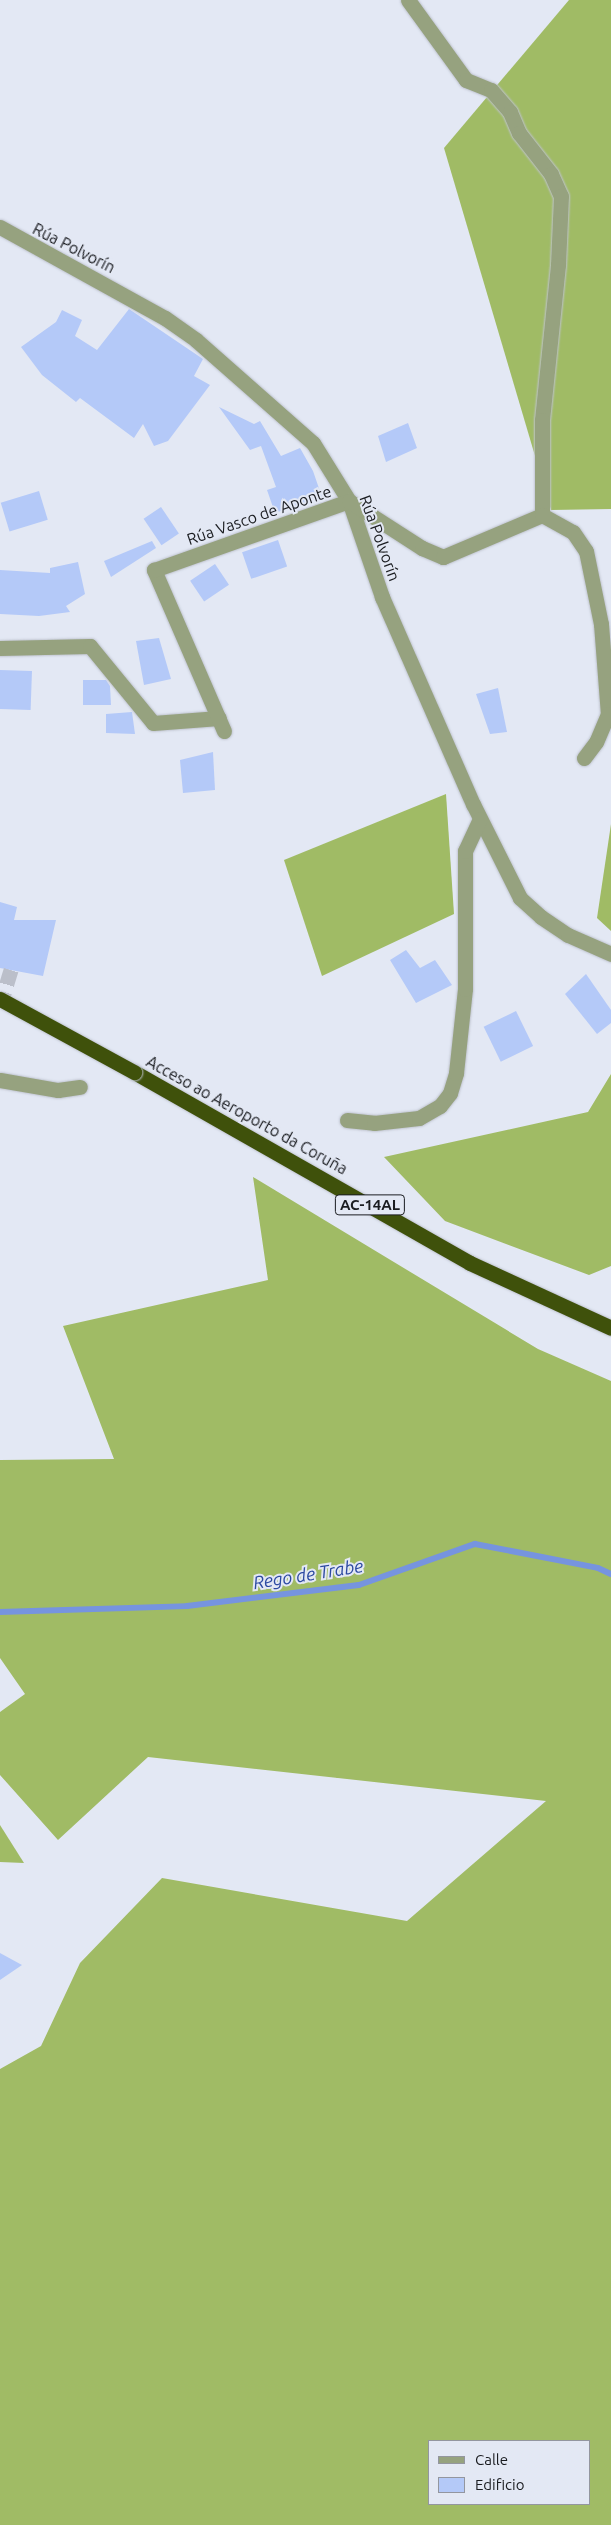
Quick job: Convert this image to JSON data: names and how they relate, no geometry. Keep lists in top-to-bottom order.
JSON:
{
  "streets": {
    "highway": ["Acceso ao Aeroporto da Coruña", "AC-14AL"],
    "street": ["Rúa Polvorín", "Rúa Vasco de Aponte"]
  },
  "crossings": [
    ["Rúa Polvorín", "Rúa Vasco de Aponte"]
  ],
  "water": ["Rego de Trabe"],
  "legend": ["Calle", "Edificio"]
}
